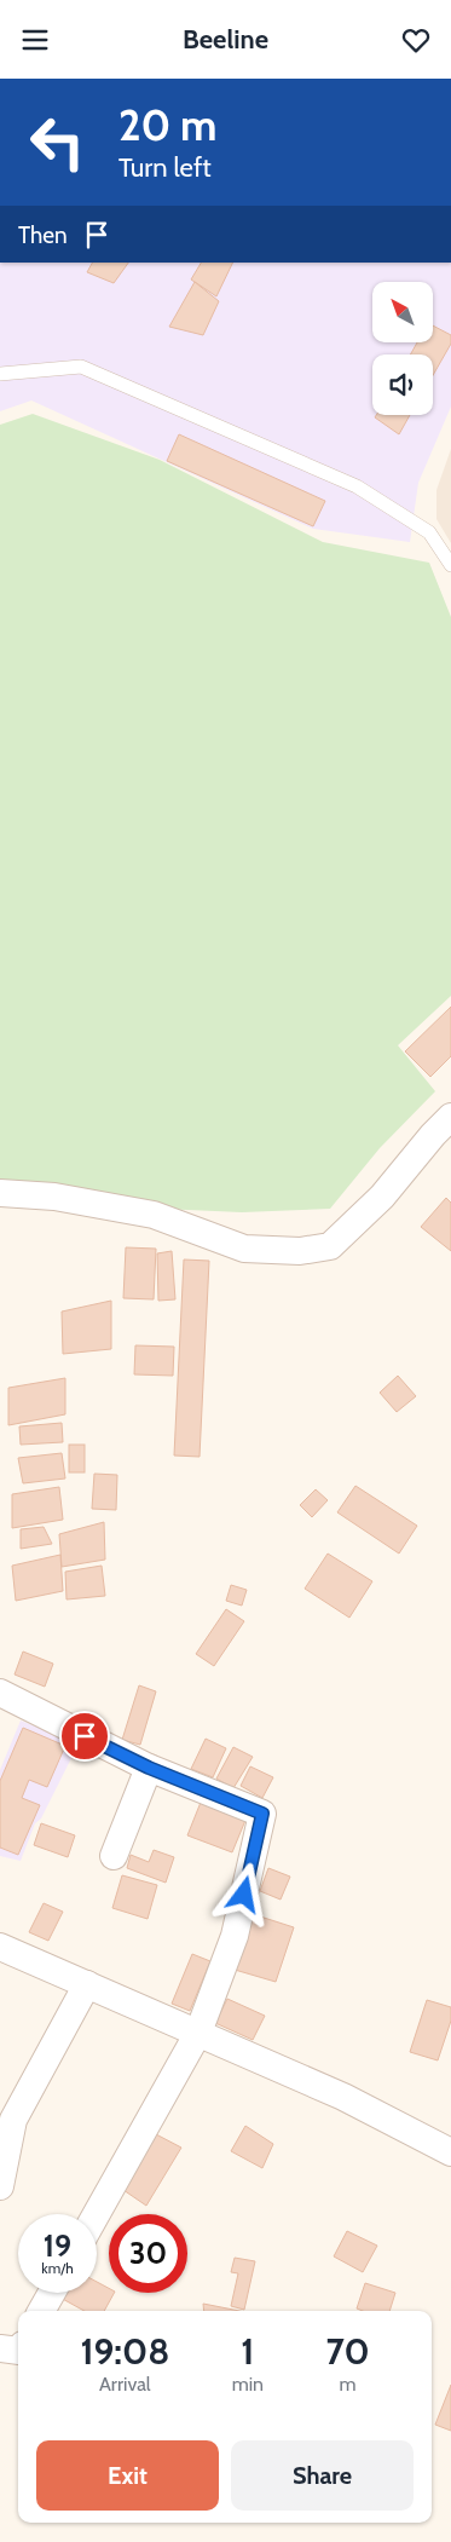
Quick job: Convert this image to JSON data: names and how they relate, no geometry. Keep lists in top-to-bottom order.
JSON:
{
  "north": "top left",
  "page": {
    "header": "Beeline",
    "turn": ["20 m", "Turn left"],
    "then": "Then",
    "speed": "19 km/h",
    "limit": "30",
    "eta": [
      "19:08",
      "Arrival",
      "1",
      "min",
      "70",
      "m"
    ],
    "buttons": ["Exit", "Share"]
  }
}
